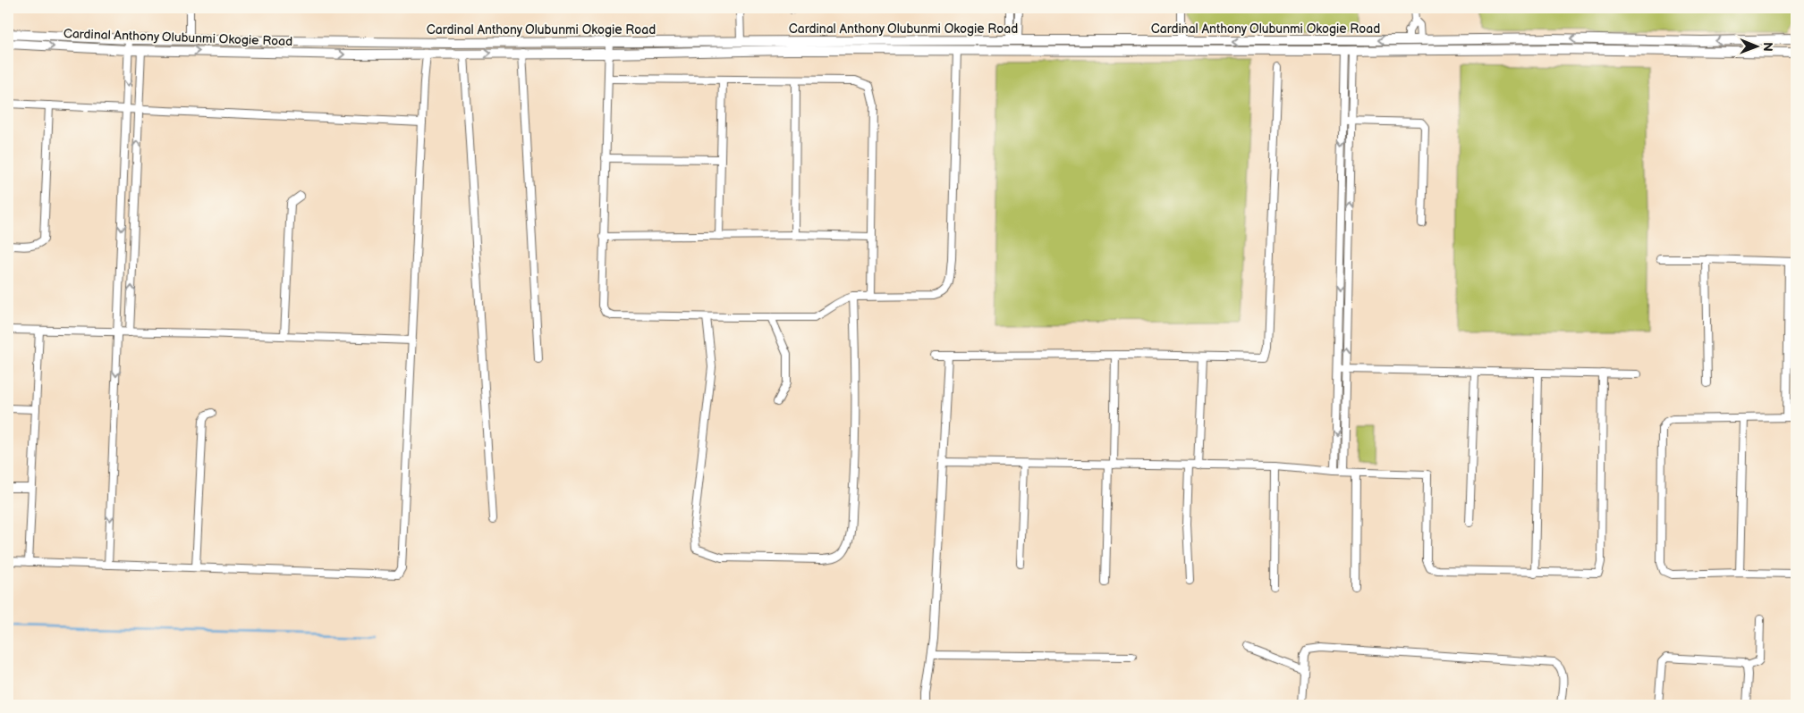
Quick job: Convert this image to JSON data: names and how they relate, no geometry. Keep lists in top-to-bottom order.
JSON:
{
  "streets": {
    "street": ["Cardinal Anthony Olubunmi Okogie Road"]
  },
  "north": "right"
}
